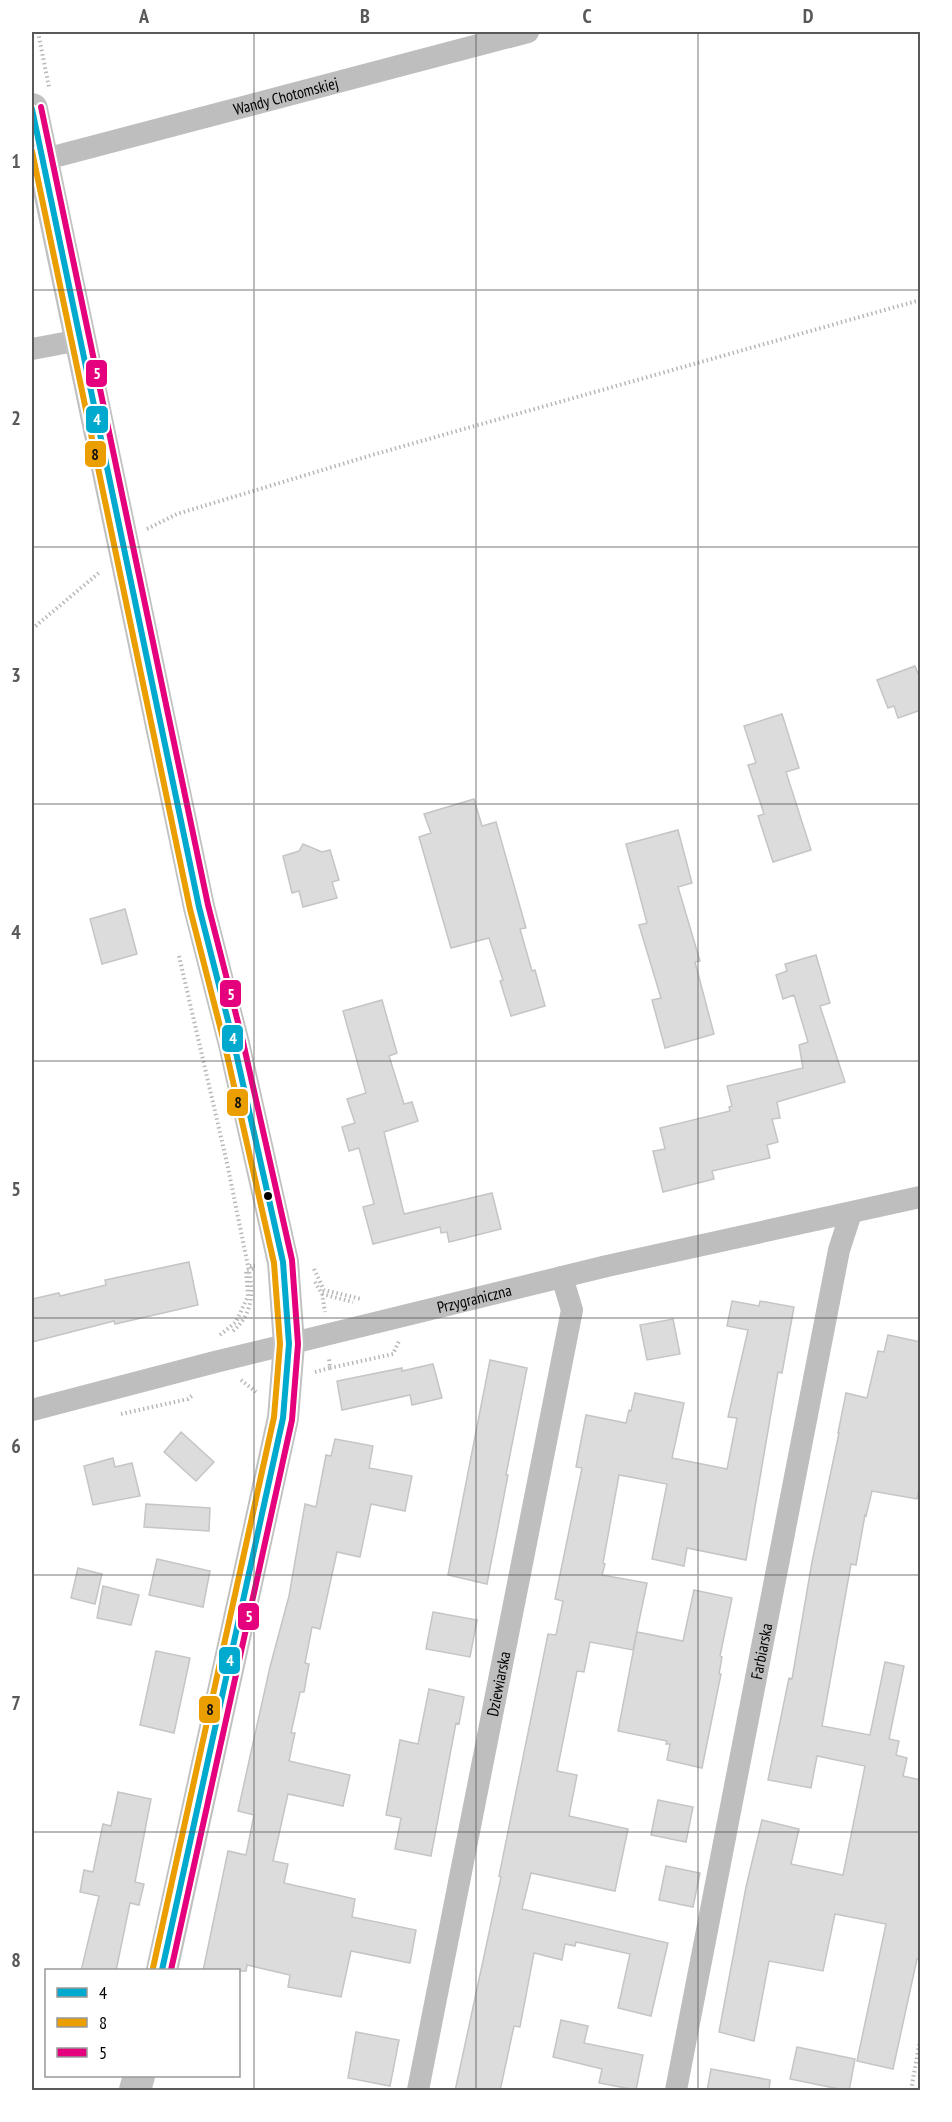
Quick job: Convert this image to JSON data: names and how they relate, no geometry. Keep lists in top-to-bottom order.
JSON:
{
  "streets": {
    "street": [
      "Wandy Chotomskiej",
      "Przygraniczna",
      "Farbiarska",
      "Dziewiarska"
    ]
  },
  "crossings": [
    ["Przygraniczna", "Farbiarska"],
    ["Przygraniczna", "Dziewiarska"]
  ],
  "lines": ["transit line 5", "transit line 4", "transit line 8"],
  "legend": ["4", "8", "5"],
  "grid": {
    "columns": [
      "A",
      "B",
      "C",
      "D"
    ],
    "rows": [
      "1",
      "2",
      "3",
      "4",
      "5",
      "6",
      "7",
      "8"
    ]
  }
}
